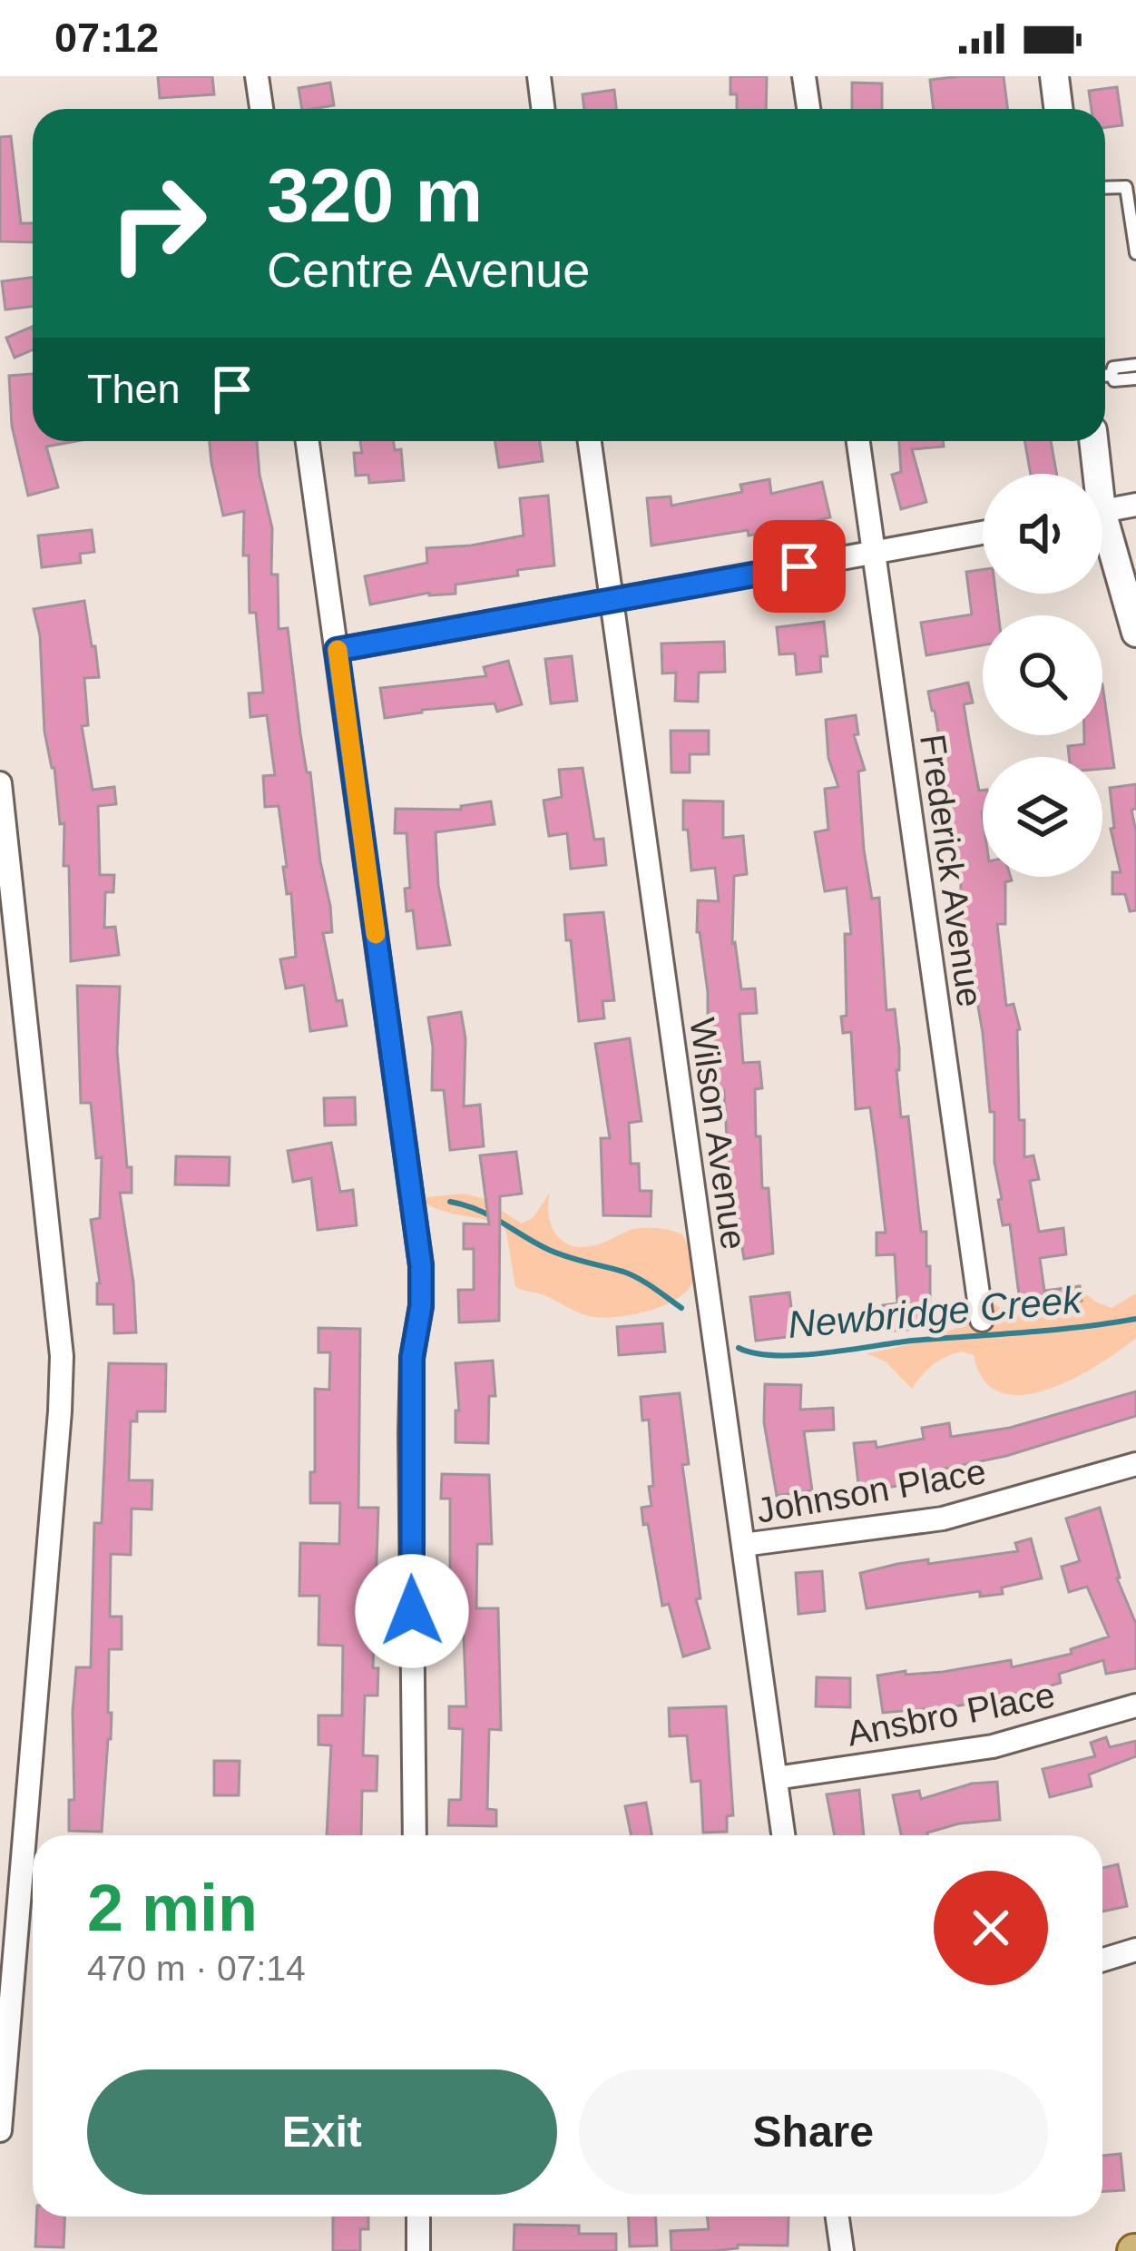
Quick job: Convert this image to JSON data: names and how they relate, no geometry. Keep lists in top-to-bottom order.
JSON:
{
  "streets": {
    "street": [
      "Frederick Avenue",
      "Wilson Avenue",
      "Johnson Place",
      "Ansbro Place"
    ]
  },
  "crossings": [
    ["Wilson Avenue", "Johnson Place"],
    ["Wilson Avenue", "Ansbro Place"]
  ],
  "water": ["Newbridge Creek"],
  "page": {
    "status": "07:12",
    "turn": ["320 m", "Centre Avenue"],
    "then": "Then",
    "heading": ["2 min", "470 m · 07:14"],
    "buttons": ["Exit", "Share"]
  }
}
